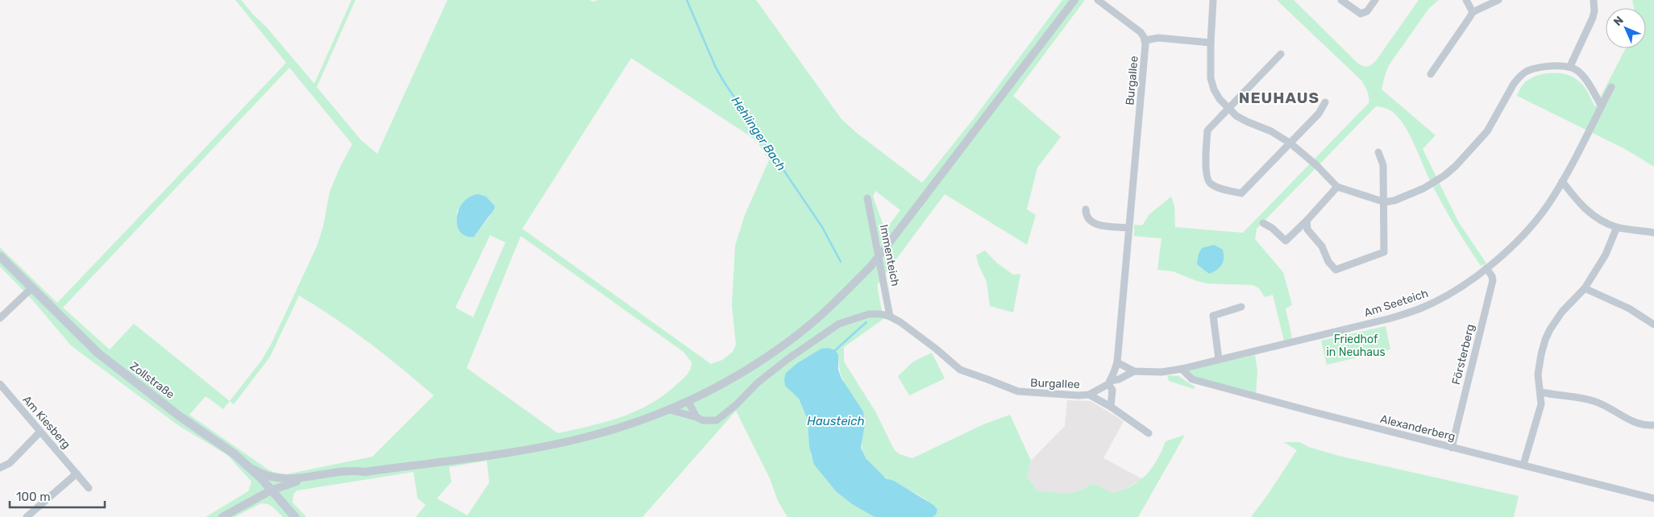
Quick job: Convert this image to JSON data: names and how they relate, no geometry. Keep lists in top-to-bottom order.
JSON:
{
  "streets": {
    "main road": ["Zollstraße"],
    "street": [
      "Burgallee",
      "Immenteich",
      "Am Seeteich",
      "Försterberg",
      "Am Kiesberg",
      "Alexanderberg"
    ]
  },
  "crossings": [
    ["Burgallee", "Immenteich"],
    ["Burgallee", "Am Seeteich"],
    ["Am Seeteich", "Försterberg"],
    ["Am Seeteich", "Alexanderberg"],
    ["Försterberg", "Alexanderberg"]
  ],
  "districts": ["NEUHAUS"],
  "water": ["Hehlinger Bach", "Hausteich"],
  "parks": ["Friedhof in Neuhaus"],
  "scale_bar": "100 m",
  "north": "top left"
}
